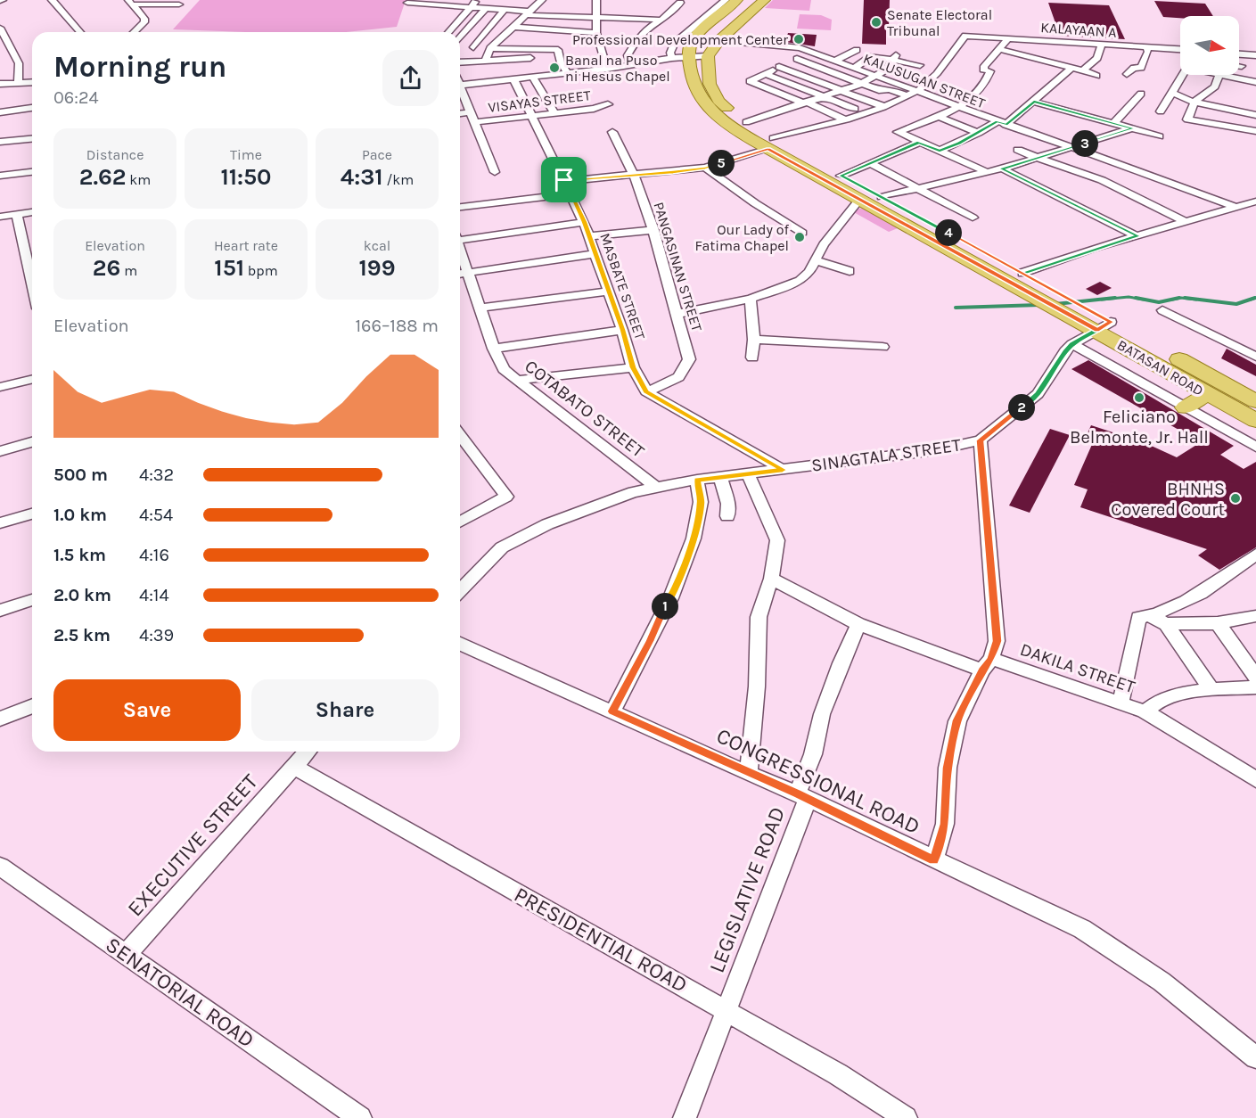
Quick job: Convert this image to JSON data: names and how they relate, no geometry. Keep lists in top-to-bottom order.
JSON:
{
  "streets": {
    "main road": ["BATASAN ROAD"],
    "street": [
      "KALAYAAN A",
      "KALUSUGAN STREET",
      "VISAYAS STREET",
      "PANGASINAN STREET",
      "MASBATE STREET",
      "COTABATO STREET",
      "SINAGTALA STREET",
      "DAKILA STREET",
      "CONGRESSIONAL ROAD",
      "EXECUTIVE STREET",
      "LEGISLATIVE ROAD",
      "PRESIDENTIAL ROAD",
      "SENATORIAL ROAD"
    ]
  },
  "crossings": [
    ["KALAYAAN A", "KALUSUGAN STREET"],
    ["VISAYAS STREET", "MASBATE STREET"],
    ["PANGASINAN STREET", "MASBATE STREET"],
    ["BATASAN ROAD", "SINAGTALA STREET"],
    ["COTABATO STREET", "SINAGTALA STREET"],
    ["SINAGTALA STREET", "DAKILA STREET"],
    ["CONGRESSIONAL ROAD", "LEGISLATIVE ROAD"],
    ["EXECUTIVE STREET", "PRESIDENTIAL ROAD"],
    ["EXECUTIVE STREET", "SENATORIAL ROAD"],
    ["LEGISLATIVE ROAD", "PRESIDENTIAL ROAD"]
  ],
  "places": [
    "Senate Electoral Tribunal",
    "Professional Development Center",
    "Banal na Puso ni Hesus Chapel",
    "Our Lady of Fatima Chapel",
    "Feliciano Belmonte, Jr. Hall",
    "BHNHS Covered Court"
  ],
  "north": "right",
  "page": {
    "heading": ["Morning run", "06:24"],
    "stats": [
      ["Distance", "2.62 km"],
      ["Time", "11:50"],
      ["Pace", "4:31 /km"],
      ["Elevation", "26 m"],
      ["Heart rate", "151 bpm"],
      ["kcal", "199"]
    ],
    "pins": [
      "3",
      "5",
      "4",
      "2",
      "1"
    ],
    "chart": ["Elevation", "166–188 m"],
    "list": [
      {
        "name": "500 m",
        "note": "4:32"
      },
      {
        "name": "1.0 km",
        "note": "4:54"
      },
      {
        "name": "1.5 km",
        "note": "4:16"
      },
      {
        "name": "2.0 km",
        "note": "4:14"
      },
      {
        "name": "2.5 km",
        "note": "4:39"
      }
    ],
    "buttons": ["Save", "Share"]
  }
}
